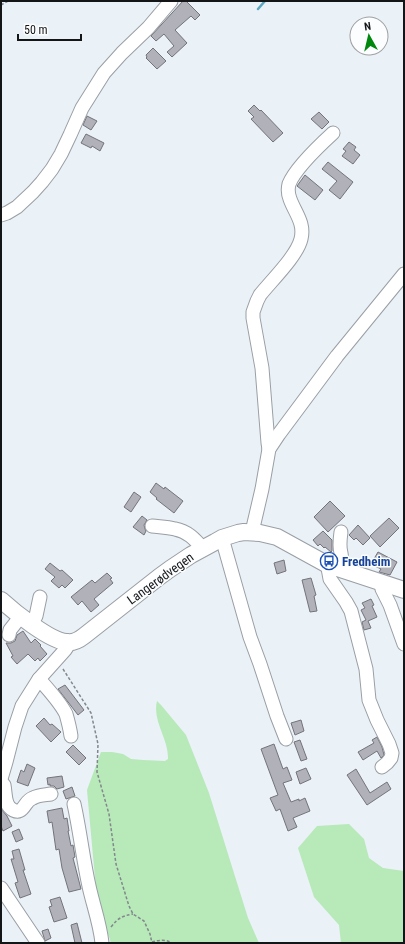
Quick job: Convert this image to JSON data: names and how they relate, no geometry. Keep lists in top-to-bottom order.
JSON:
{
  "streets": {
    "main road": ["Langerødvegen"]
  },
  "places": {
    "bus stop": ["Fredheim"]
  },
  "scale_bar": "50 m",
  "north": "top"
}
